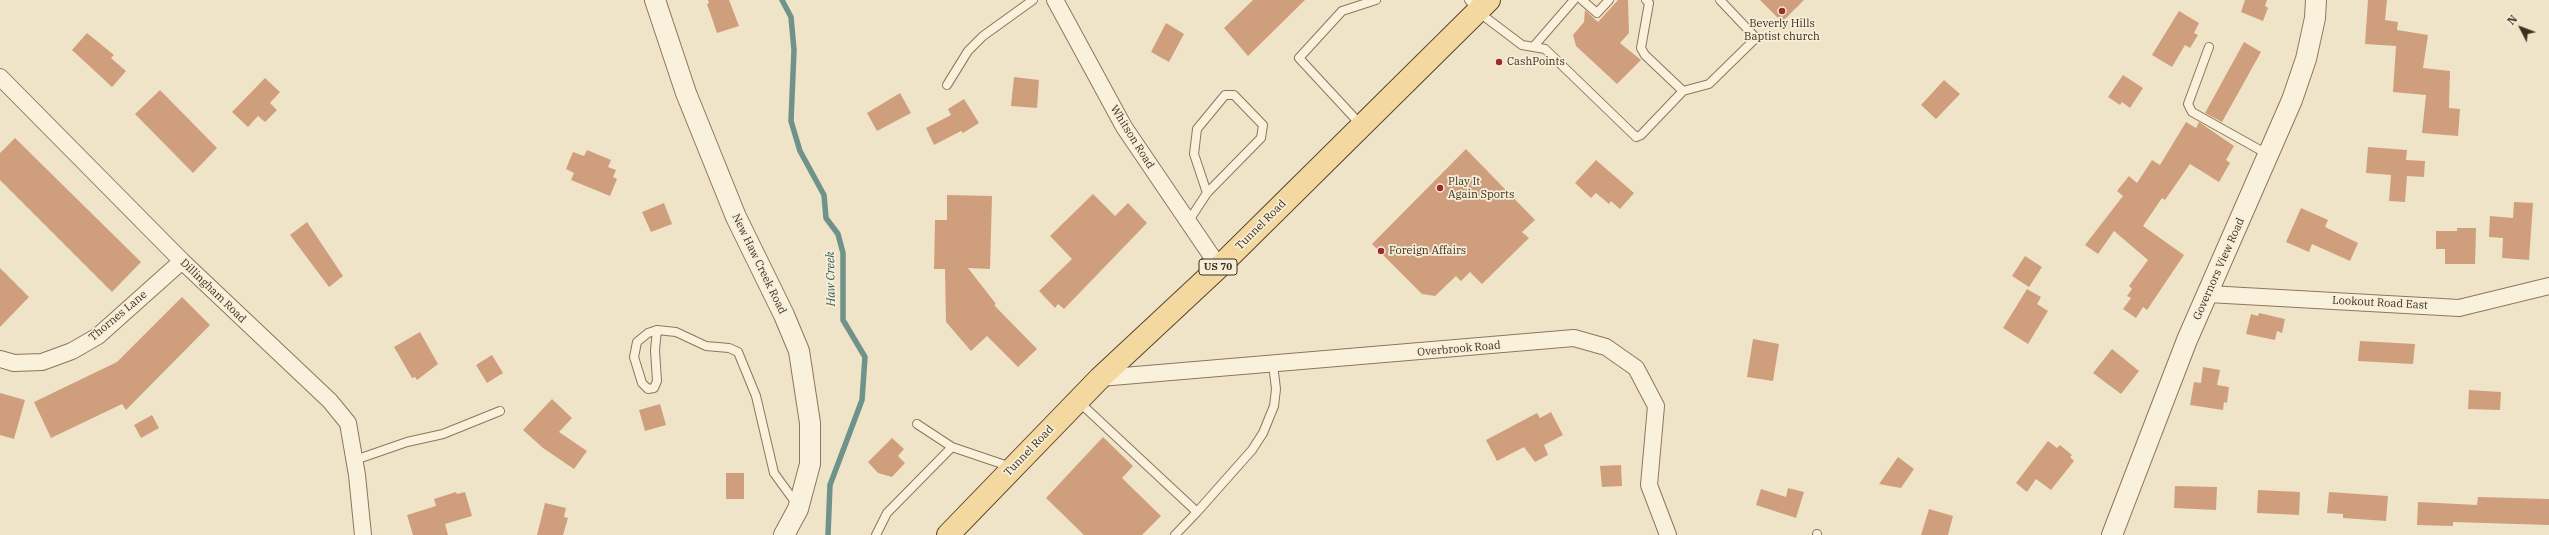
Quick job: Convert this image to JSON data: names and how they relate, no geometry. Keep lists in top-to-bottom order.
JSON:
{
  "streets": {
    "main road": ["Tunnel Road", "US 70"],
    "street": [
      "Whitson Road",
      "New Haw Creek Road",
      "Governors View Road",
      "Dillingham Road",
      "Lookout Road East",
      "Thornes Lane",
      "Overbrook Road"
    ]
  },
  "crossings": [
    ["Whitson Road", "Tunnel Road"],
    ["Tunnel Road", "Overbrook Road"],
    ["Governors View Road", "Lookout Road East"],
    ["Dillingham Road", "Thornes Lane"]
  ],
  "water": ["Haw Creek"],
  "places": [
    "Beverly Hills Baptist church",
    "CashPoints",
    "Play It Again Sports",
    "Foreign Affairs"
  ],
  "north": "top left"
}
